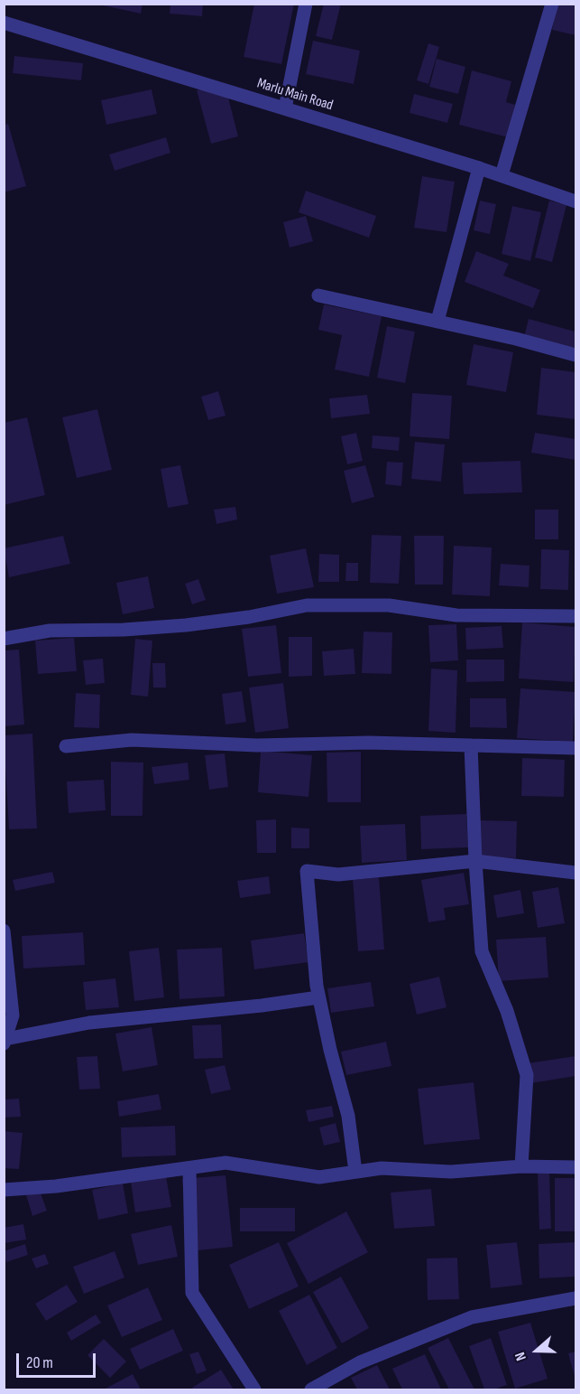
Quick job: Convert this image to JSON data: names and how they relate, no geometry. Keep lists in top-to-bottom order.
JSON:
{
  "streets": {
    "street": ["Marlu Main Road"]
  },
  "scale_bar": "20 m",
  "north": "left"
}
